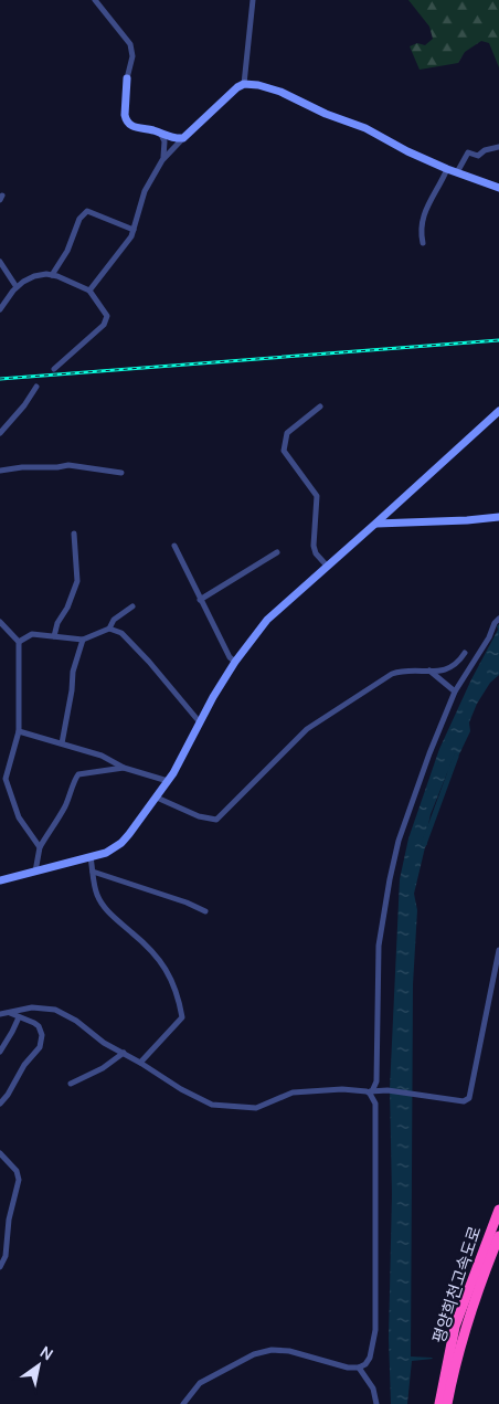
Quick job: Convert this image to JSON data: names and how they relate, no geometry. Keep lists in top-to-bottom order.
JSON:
{
  "streets": {
    "highway": ["평양희천고속도로"]
  },
  "north": "top right"
}
